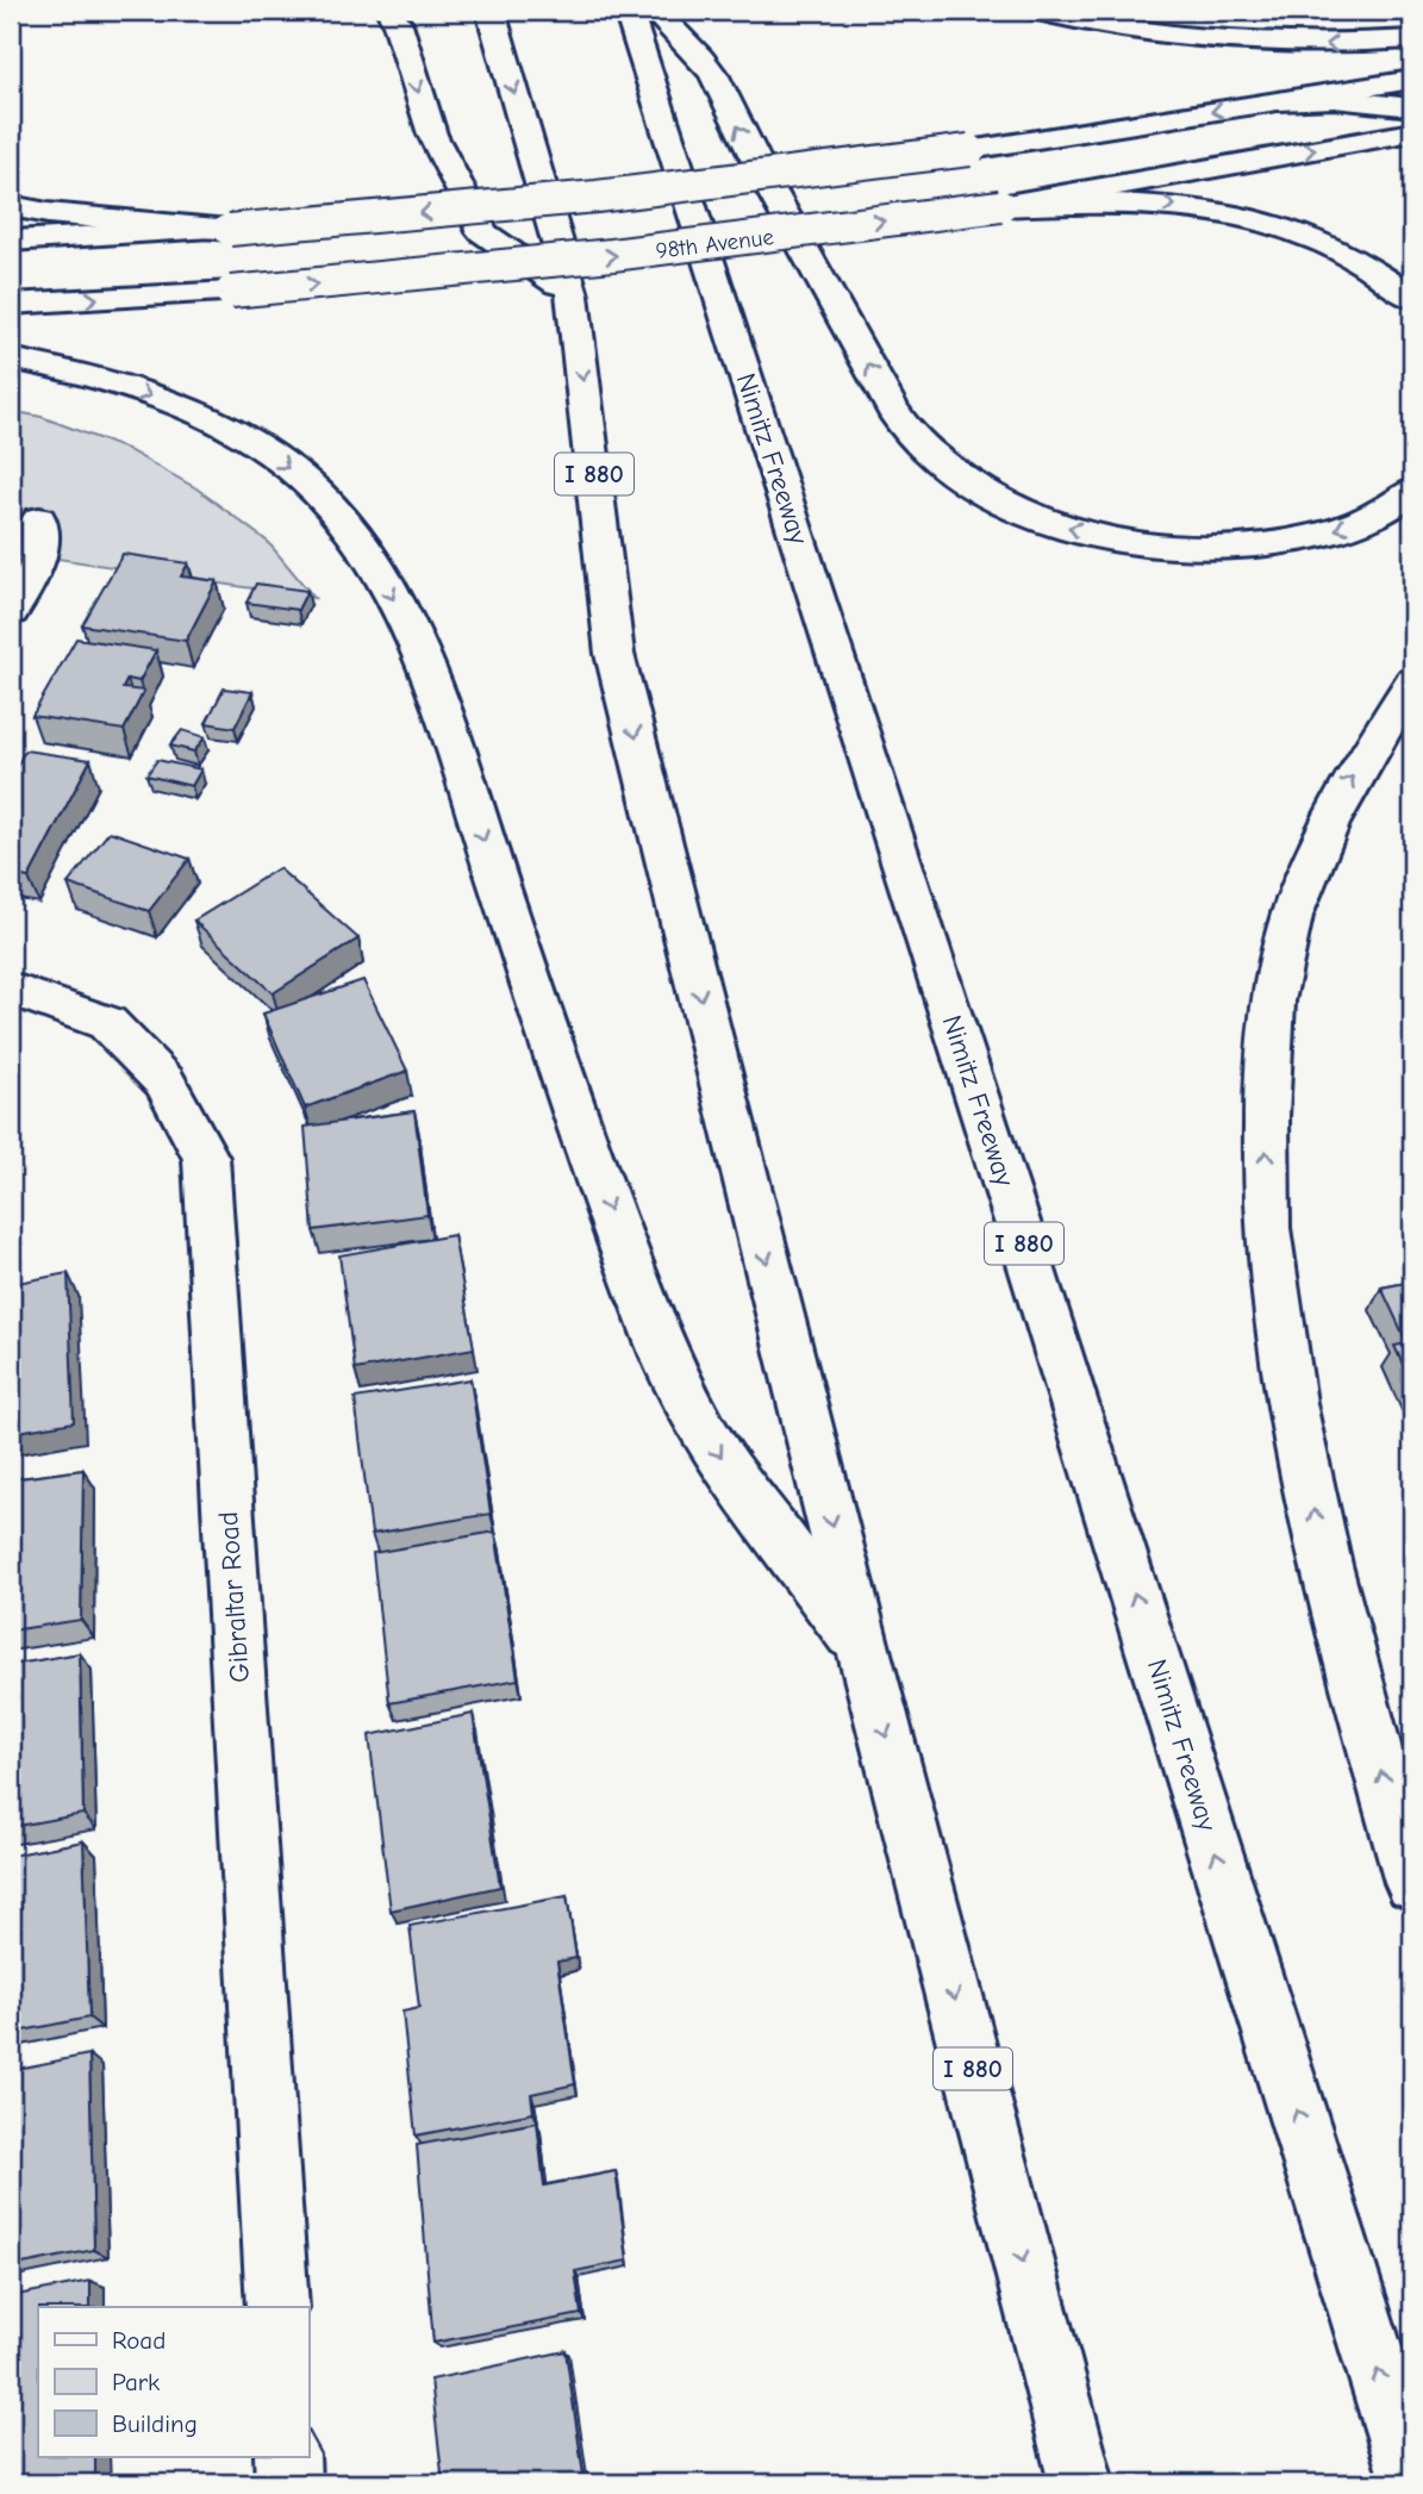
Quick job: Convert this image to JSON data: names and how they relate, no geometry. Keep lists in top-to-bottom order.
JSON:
{
  "streets": {
    "main road": [
      "98th Avenue",
      "Nimitz Freeway",
      "I 880",
      "Gibraltar Road"
    ]
  },
  "legend": ["Road", "Park", "Building"]
}
